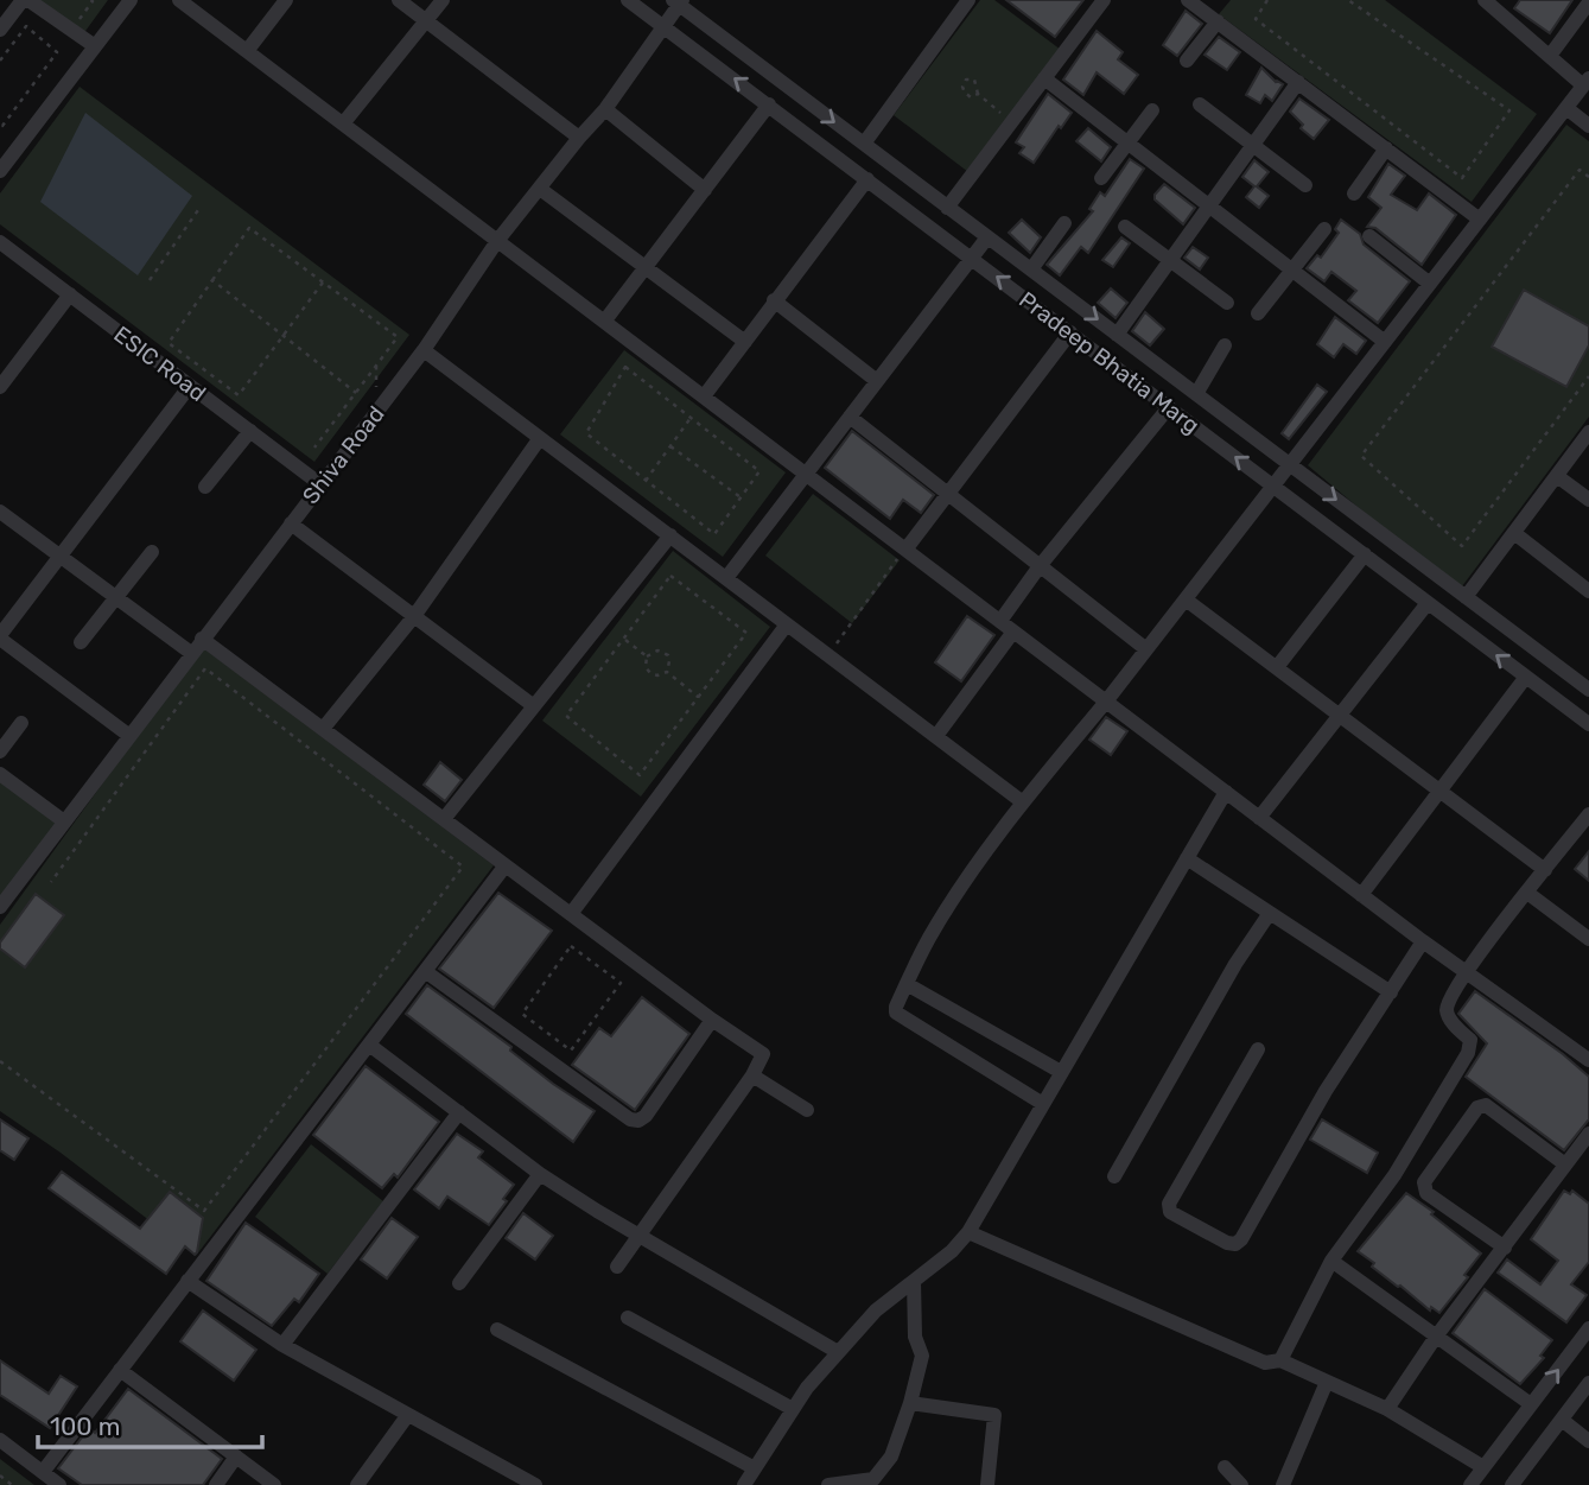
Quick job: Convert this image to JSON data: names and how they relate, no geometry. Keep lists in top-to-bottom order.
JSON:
{
  "streets": {
    "street": ["Pradeep Bhatia Marg", "ESIC Road", "Shiva Road"]
  },
  "crossings": [
    ["Pradeep Bhatia Marg", "Shiva Road"],
    ["ESIC Road", "Shiva Road"]
  ],
  "scale_bar": "100 m"
}
